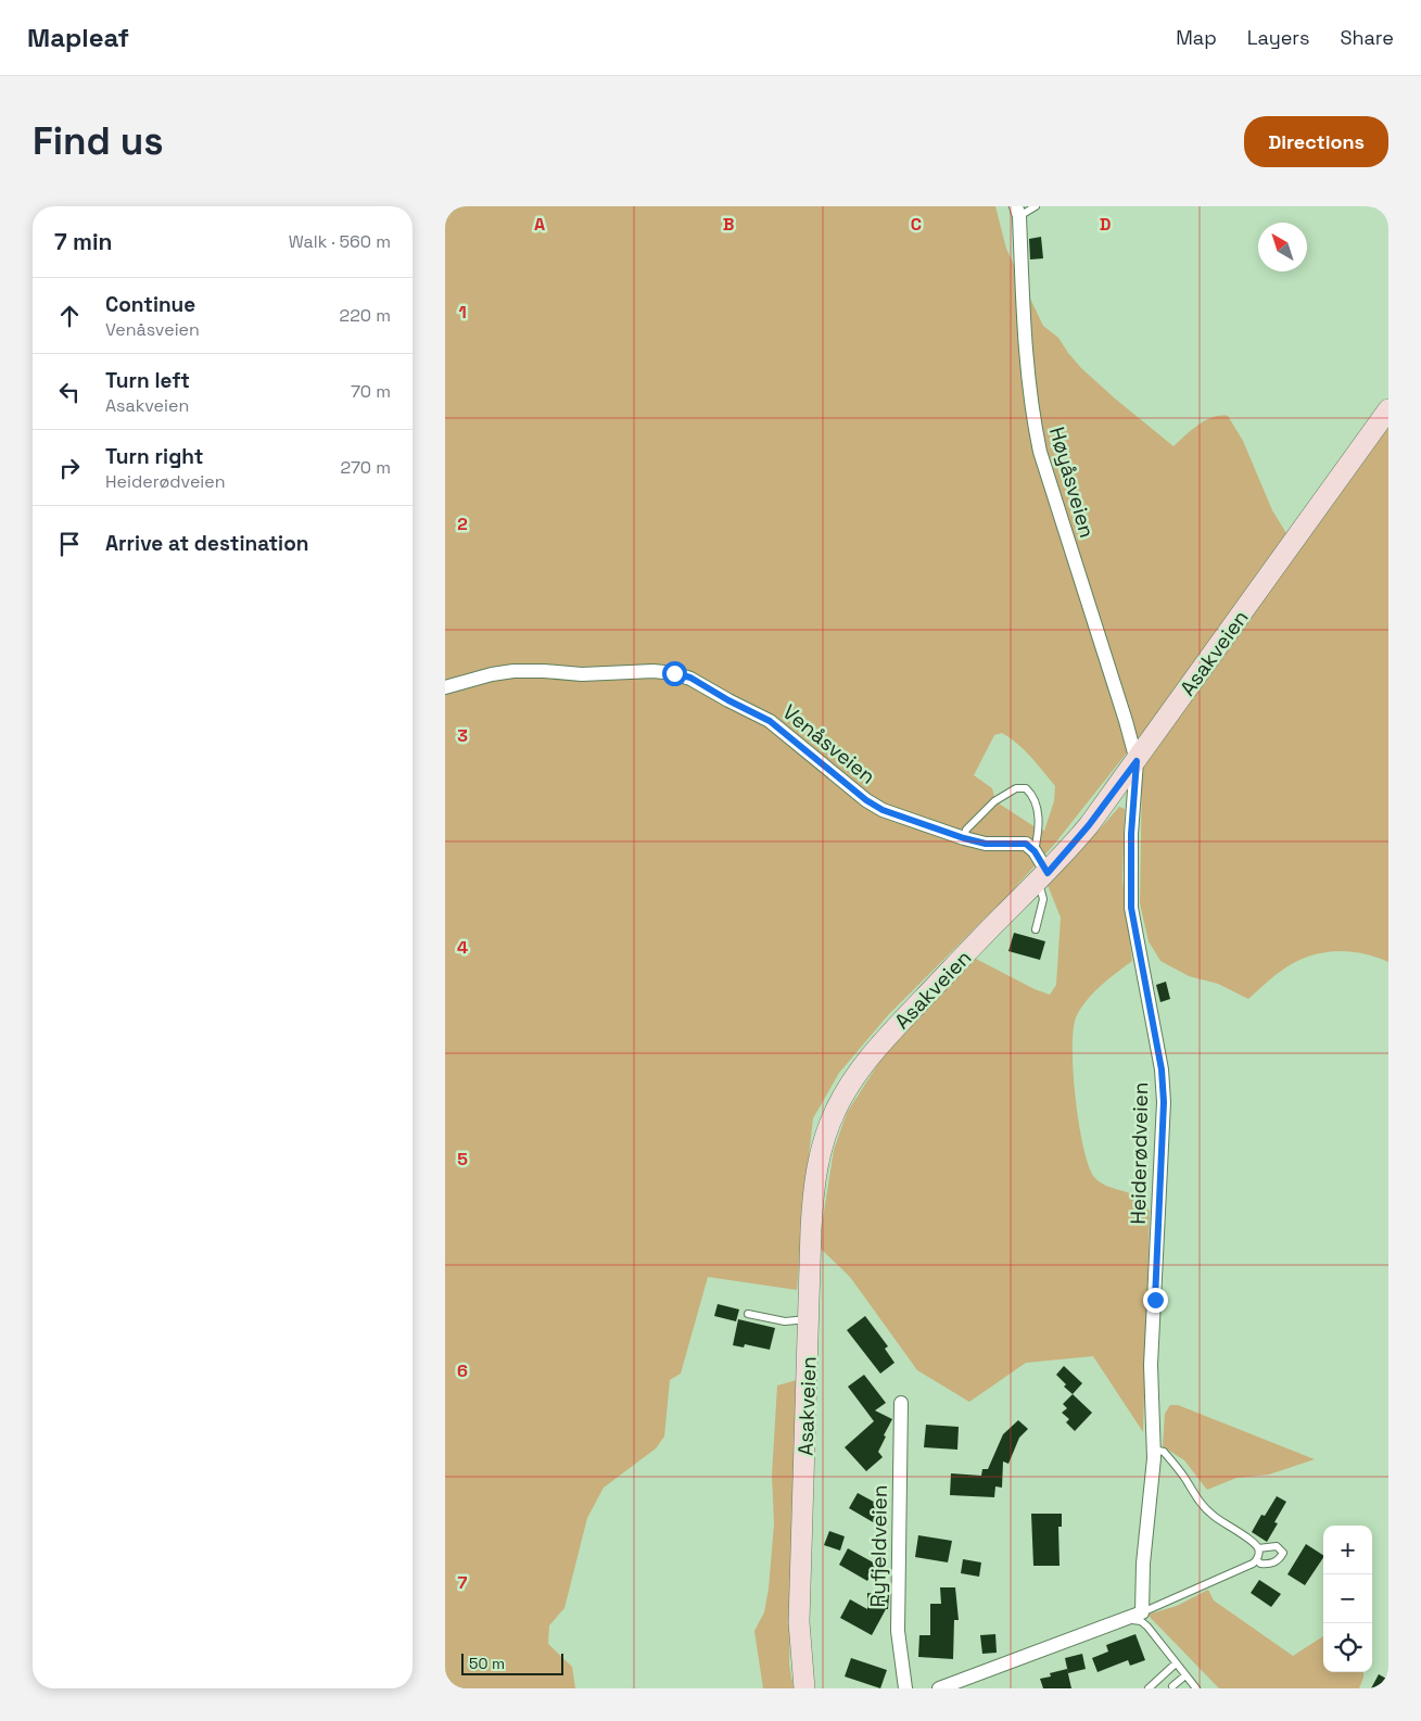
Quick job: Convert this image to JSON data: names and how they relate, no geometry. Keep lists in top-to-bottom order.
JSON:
{
  "streets": {
    "main road": ["Asakveien"],
    "street": [
      "Høyåsveien",
      "Venåsveien",
      "Heiderødveien",
      "Ryfjeldveien"
    ]
  },
  "crossings": [
    ["Høyåsveien", "Asakveien"],
    ["Høyåsveien", "Heiderødveien"],
    ["Asakveien", "Heiderødveien"]
  ],
  "scale_bar": "50 m",
  "north": "top left",
  "page": {
    "header": "Mapleaf",
    "nav": ["Map", "Layers", "Share"],
    "buttons": "Directions",
    "title": "Find us",
    "heading": ["7 min", "Walk · 560 m"],
    "list": [
      ["Continue", "Venåsveien", "220 m"],
      ["Turn left", "Asakveien", "70 m"],
      ["Turn right", "Heiderødveien", "270 m"],
      "Arrive at destination"
    ],
    "map_buttons": ["+", "−"],
    "scale": "50 m"
  },
  "grid": {
    "columns": [
      "A",
      "B",
      "C",
      "D"
    ],
    "rows": [
      "1",
      "2",
      "3",
      "4",
      "5",
      "6",
      "7"
    ]
  }
}
